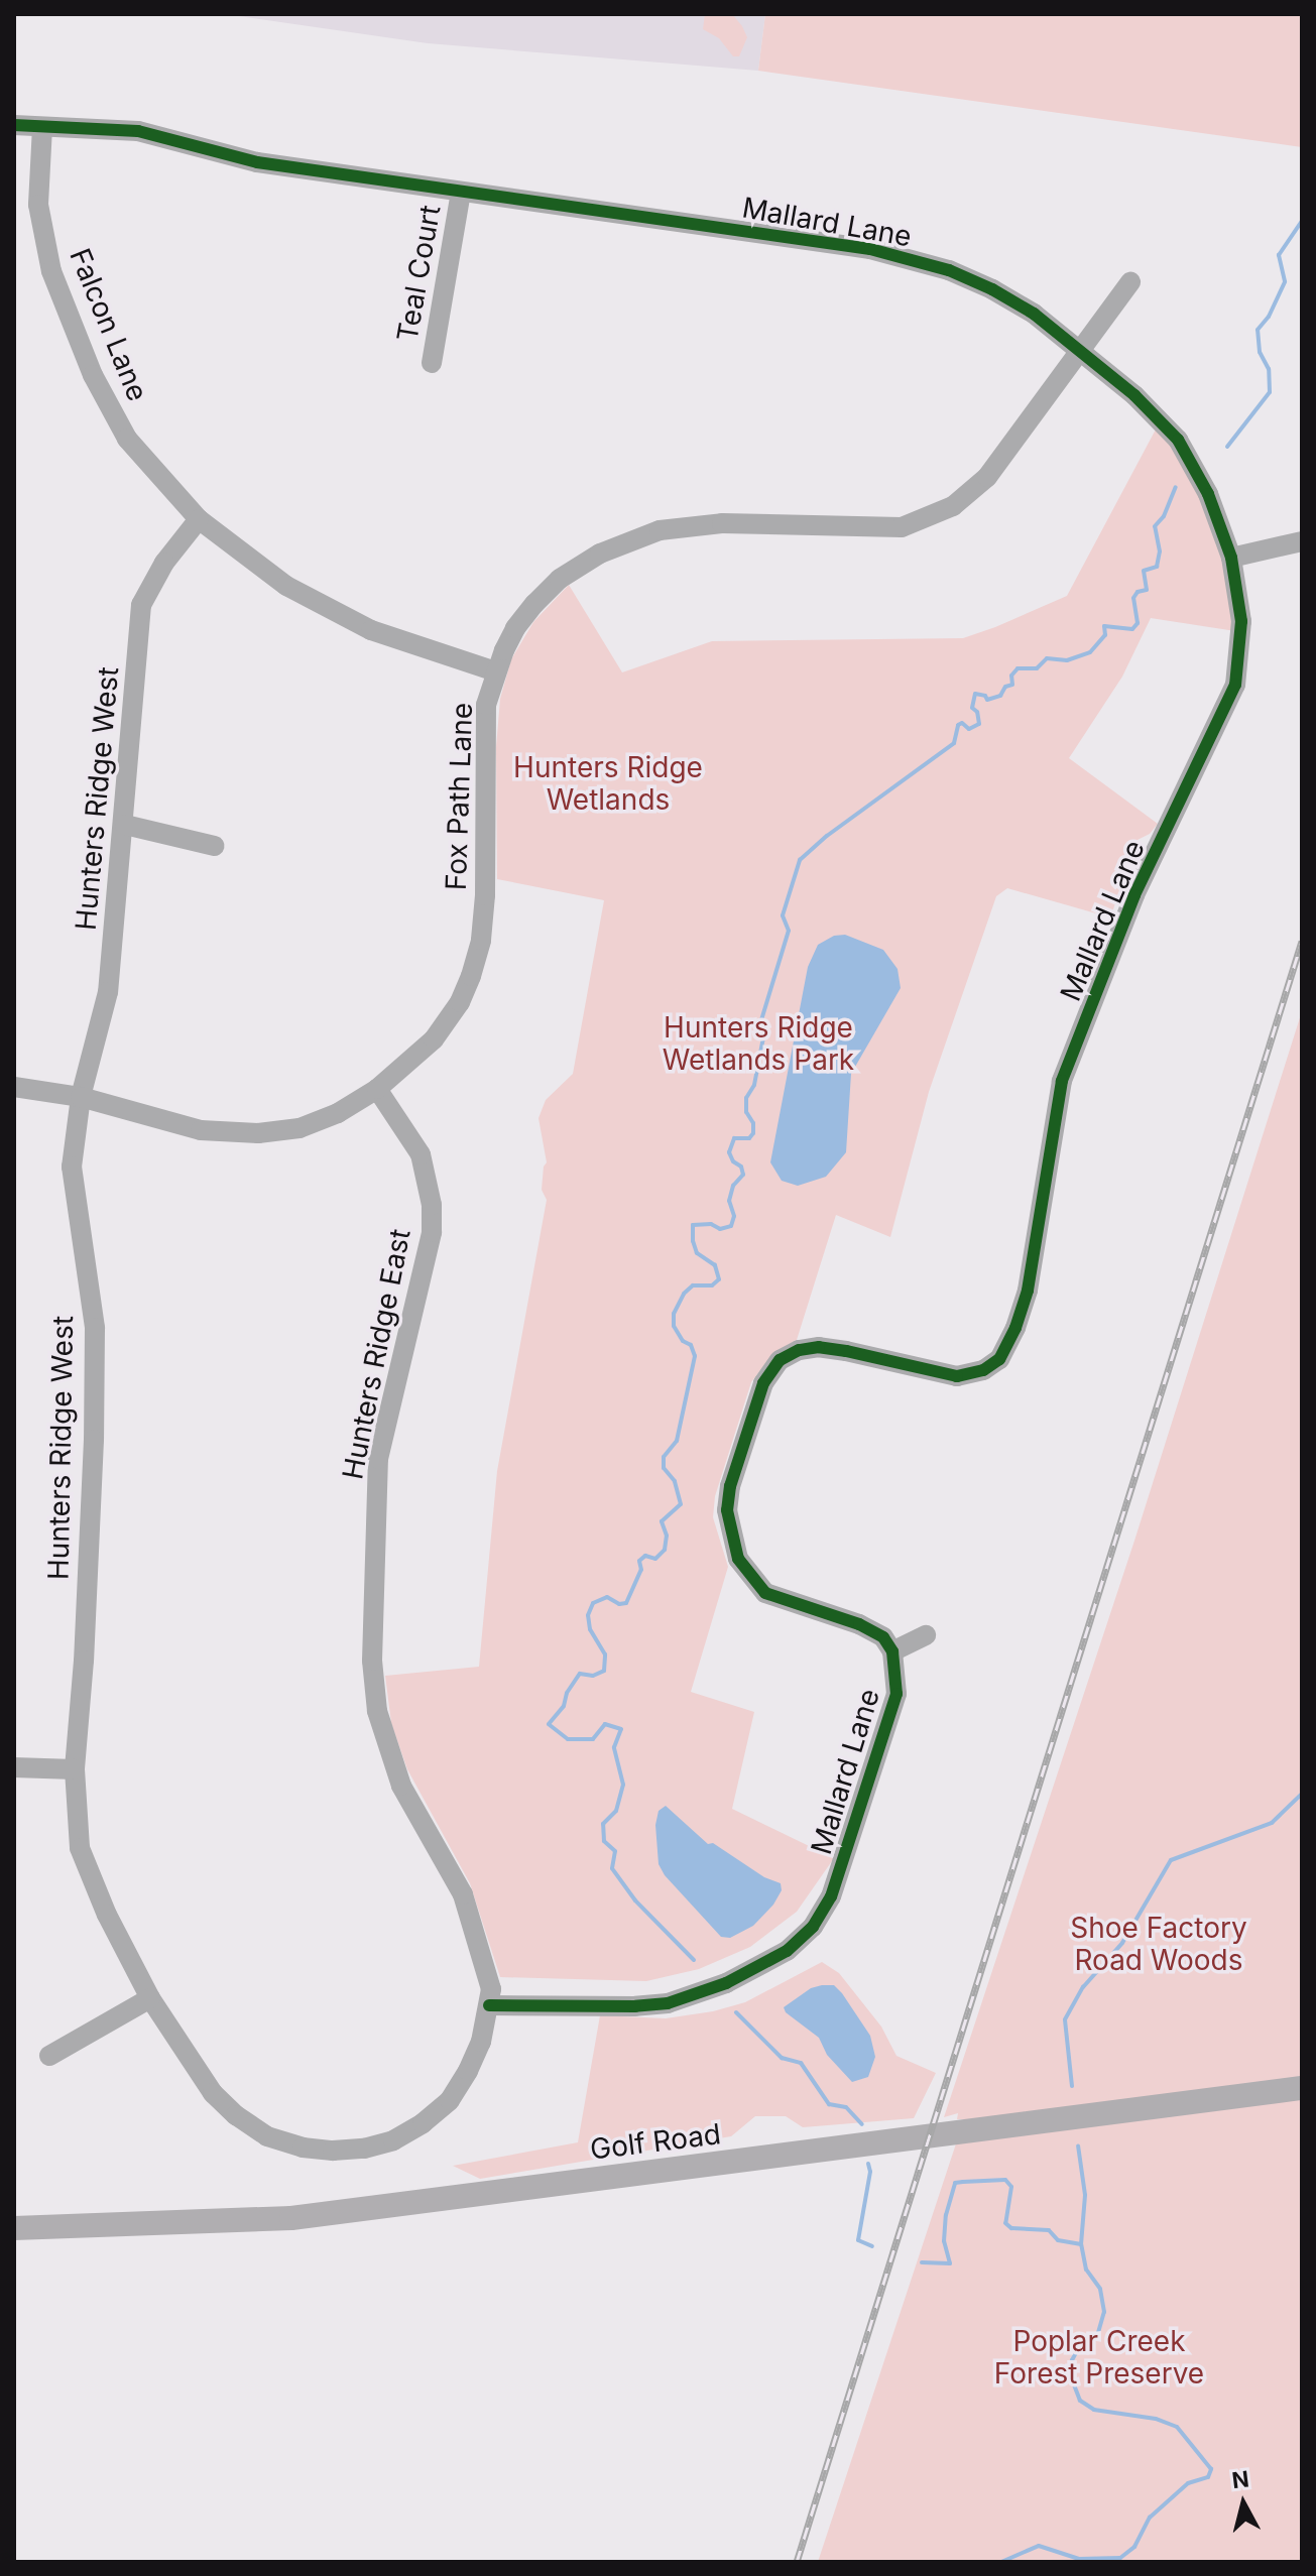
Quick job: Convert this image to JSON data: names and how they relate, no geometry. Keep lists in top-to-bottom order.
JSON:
{
  "streets": {
    "main road": ["Golf Road"],
    "street": [
      "Mallard Lane",
      "Teal Court",
      "Falcon Lane",
      "Fox Path Lane",
      "Hunters Ridge West",
      "Hunters Ridge East"
    ]
  },
  "crossings": [
    ["Mallard Lane", "Teal Court"],
    ["Mallard Lane", "Falcon Lane"],
    ["Mallard Lane", "Fox Path Lane"],
    ["Mallard Lane", "Hunters Ridge East"],
    ["Falcon Lane", "Fox Path Lane"],
    ["Falcon Lane", "Hunters Ridge West"],
    ["Fox Path Lane", "Hunters Ridge West"],
    ["Fox Path Lane", "Hunters Ridge East"],
    ["Hunters Ridge West", "Hunters Ridge East"]
  ],
  "parks": [
    "Hunters Ridge Wetlands",
    "Hunters Ridge Wetlands Park",
    "Shoe Factory Road Woods",
    "Poplar Creek Forest Preserve"
  ],
  "north": "top"
}
